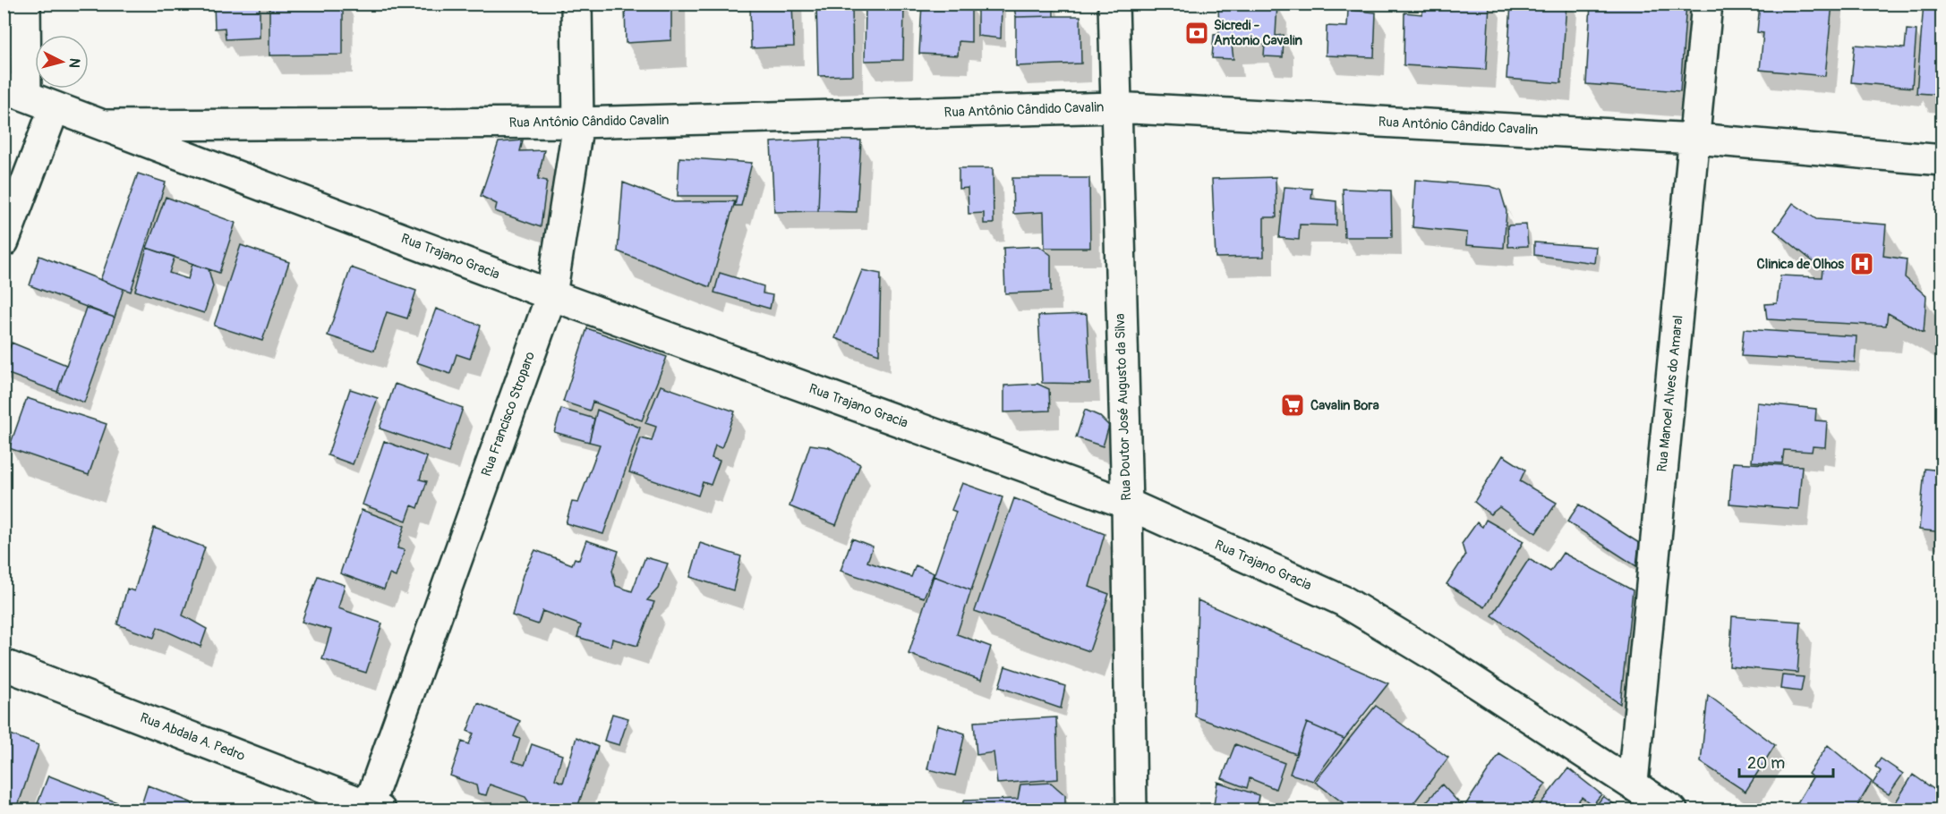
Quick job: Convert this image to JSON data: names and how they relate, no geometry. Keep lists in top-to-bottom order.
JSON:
{
  "streets": {
    "street": [
      "Rua Antônio Cândido Cavalin",
      "Rua Trajano Gracia",
      "Rua Manoel Alves do Amaral",
      "Rua Doutor José Augusto da Silva",
      "Rua Francisco Stroparo",
      "Rua Abdala A. Pedro"
    ]
  },
  "crossings": [
    ["Rua Antônio Cândido Cavalin", "Rua Trajano Gracia"],
    ["Rua Antônio Cândido Cavalin", "Rua Manoel Alves do Amaral"],
    ["Rua Antônio Cândido Cavalin", "Rua Doutor José Augusto da Silva"],
    ["Rua Antônio Cândido Cavalin", "Rua Francisco Stroparo"],
    ["Rua Trajano Gracia", "Rua Manoel Alves do Amaral"],
    ["Rua Trajano Gracia", "Rua Doutor José Augusto da Silva"],
    ["Rua Trajano Gracia", "Rua Francisco Stroparo"],
    ["Rua Francisco Stroparo", "Rua Abdala A. Pedro"]
  ],
  "places": {
    "bank": ["Sicredi - Antonio Cavalin"],
    "hospital": ["Clinica de Olhos"],
    "supermarket": ["Cavalin Bora"]
  },
  "scale_bar": "20 m",
  "north": "right"
}
